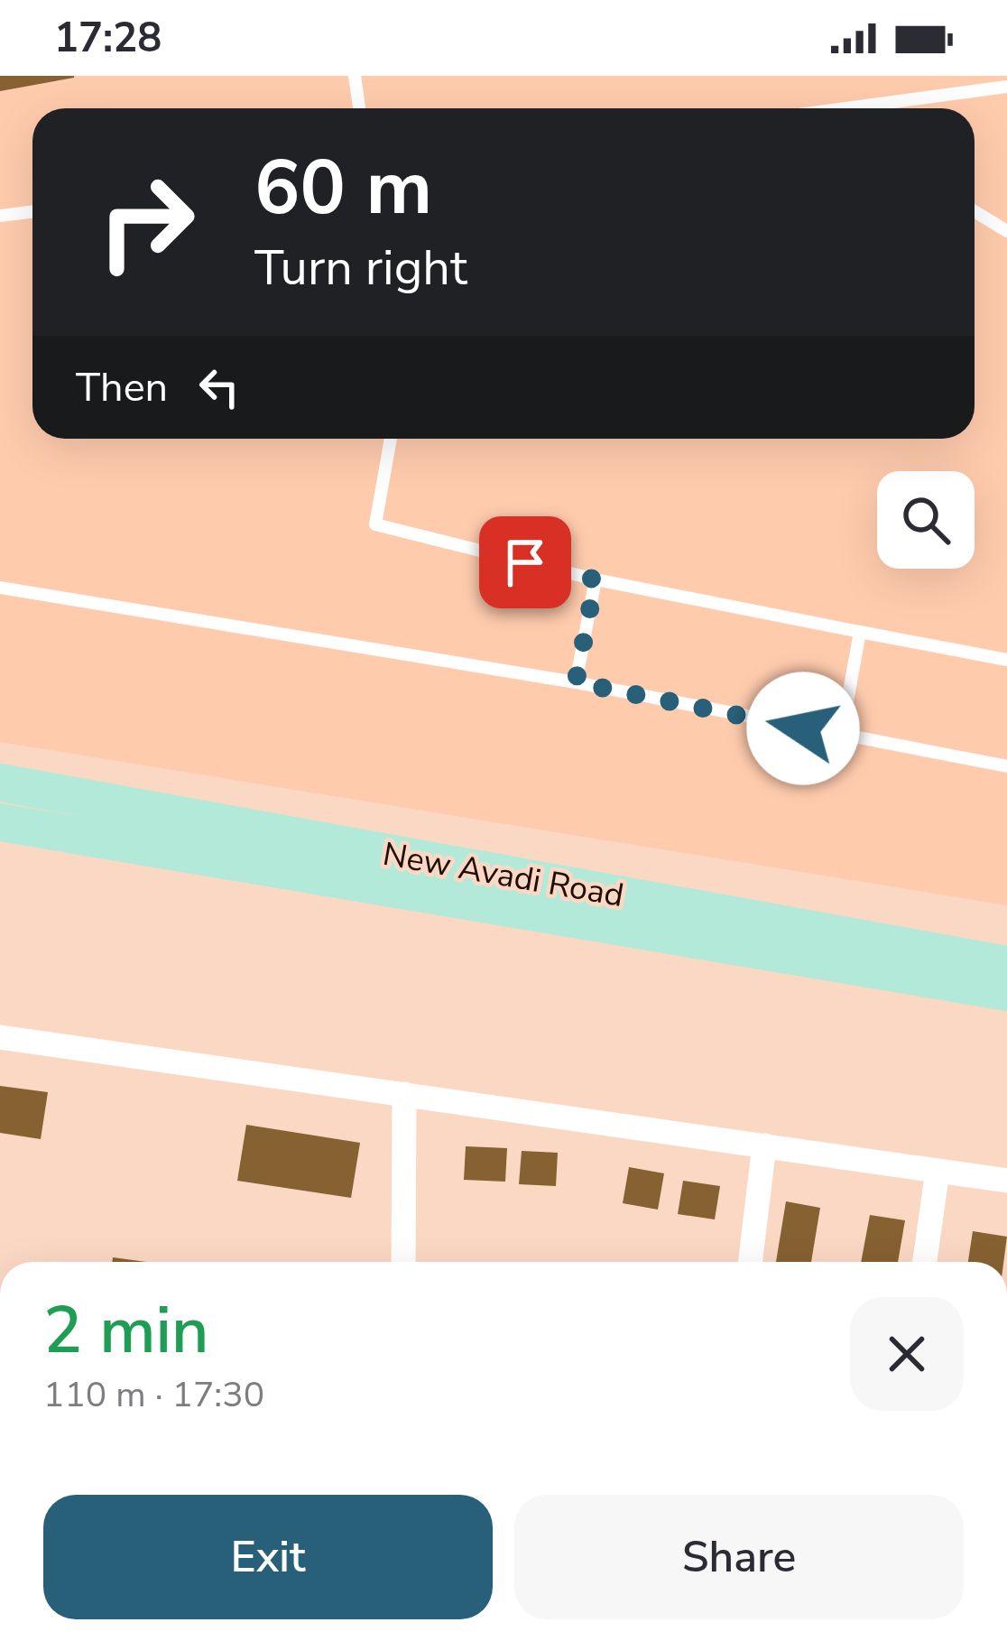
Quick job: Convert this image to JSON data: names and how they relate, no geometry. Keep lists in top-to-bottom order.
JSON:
{
  "streets": {
    "main road": ["New Avadi Road"]
  },
  "page": {
    "status": "17:28",
    "turn": ["60 m", "Turn right"],
    "then": "Then",
    "heading": ["2 min", "110 m · 17:30"],
    "buttons": ["Exit", "Share"]
  }
}
